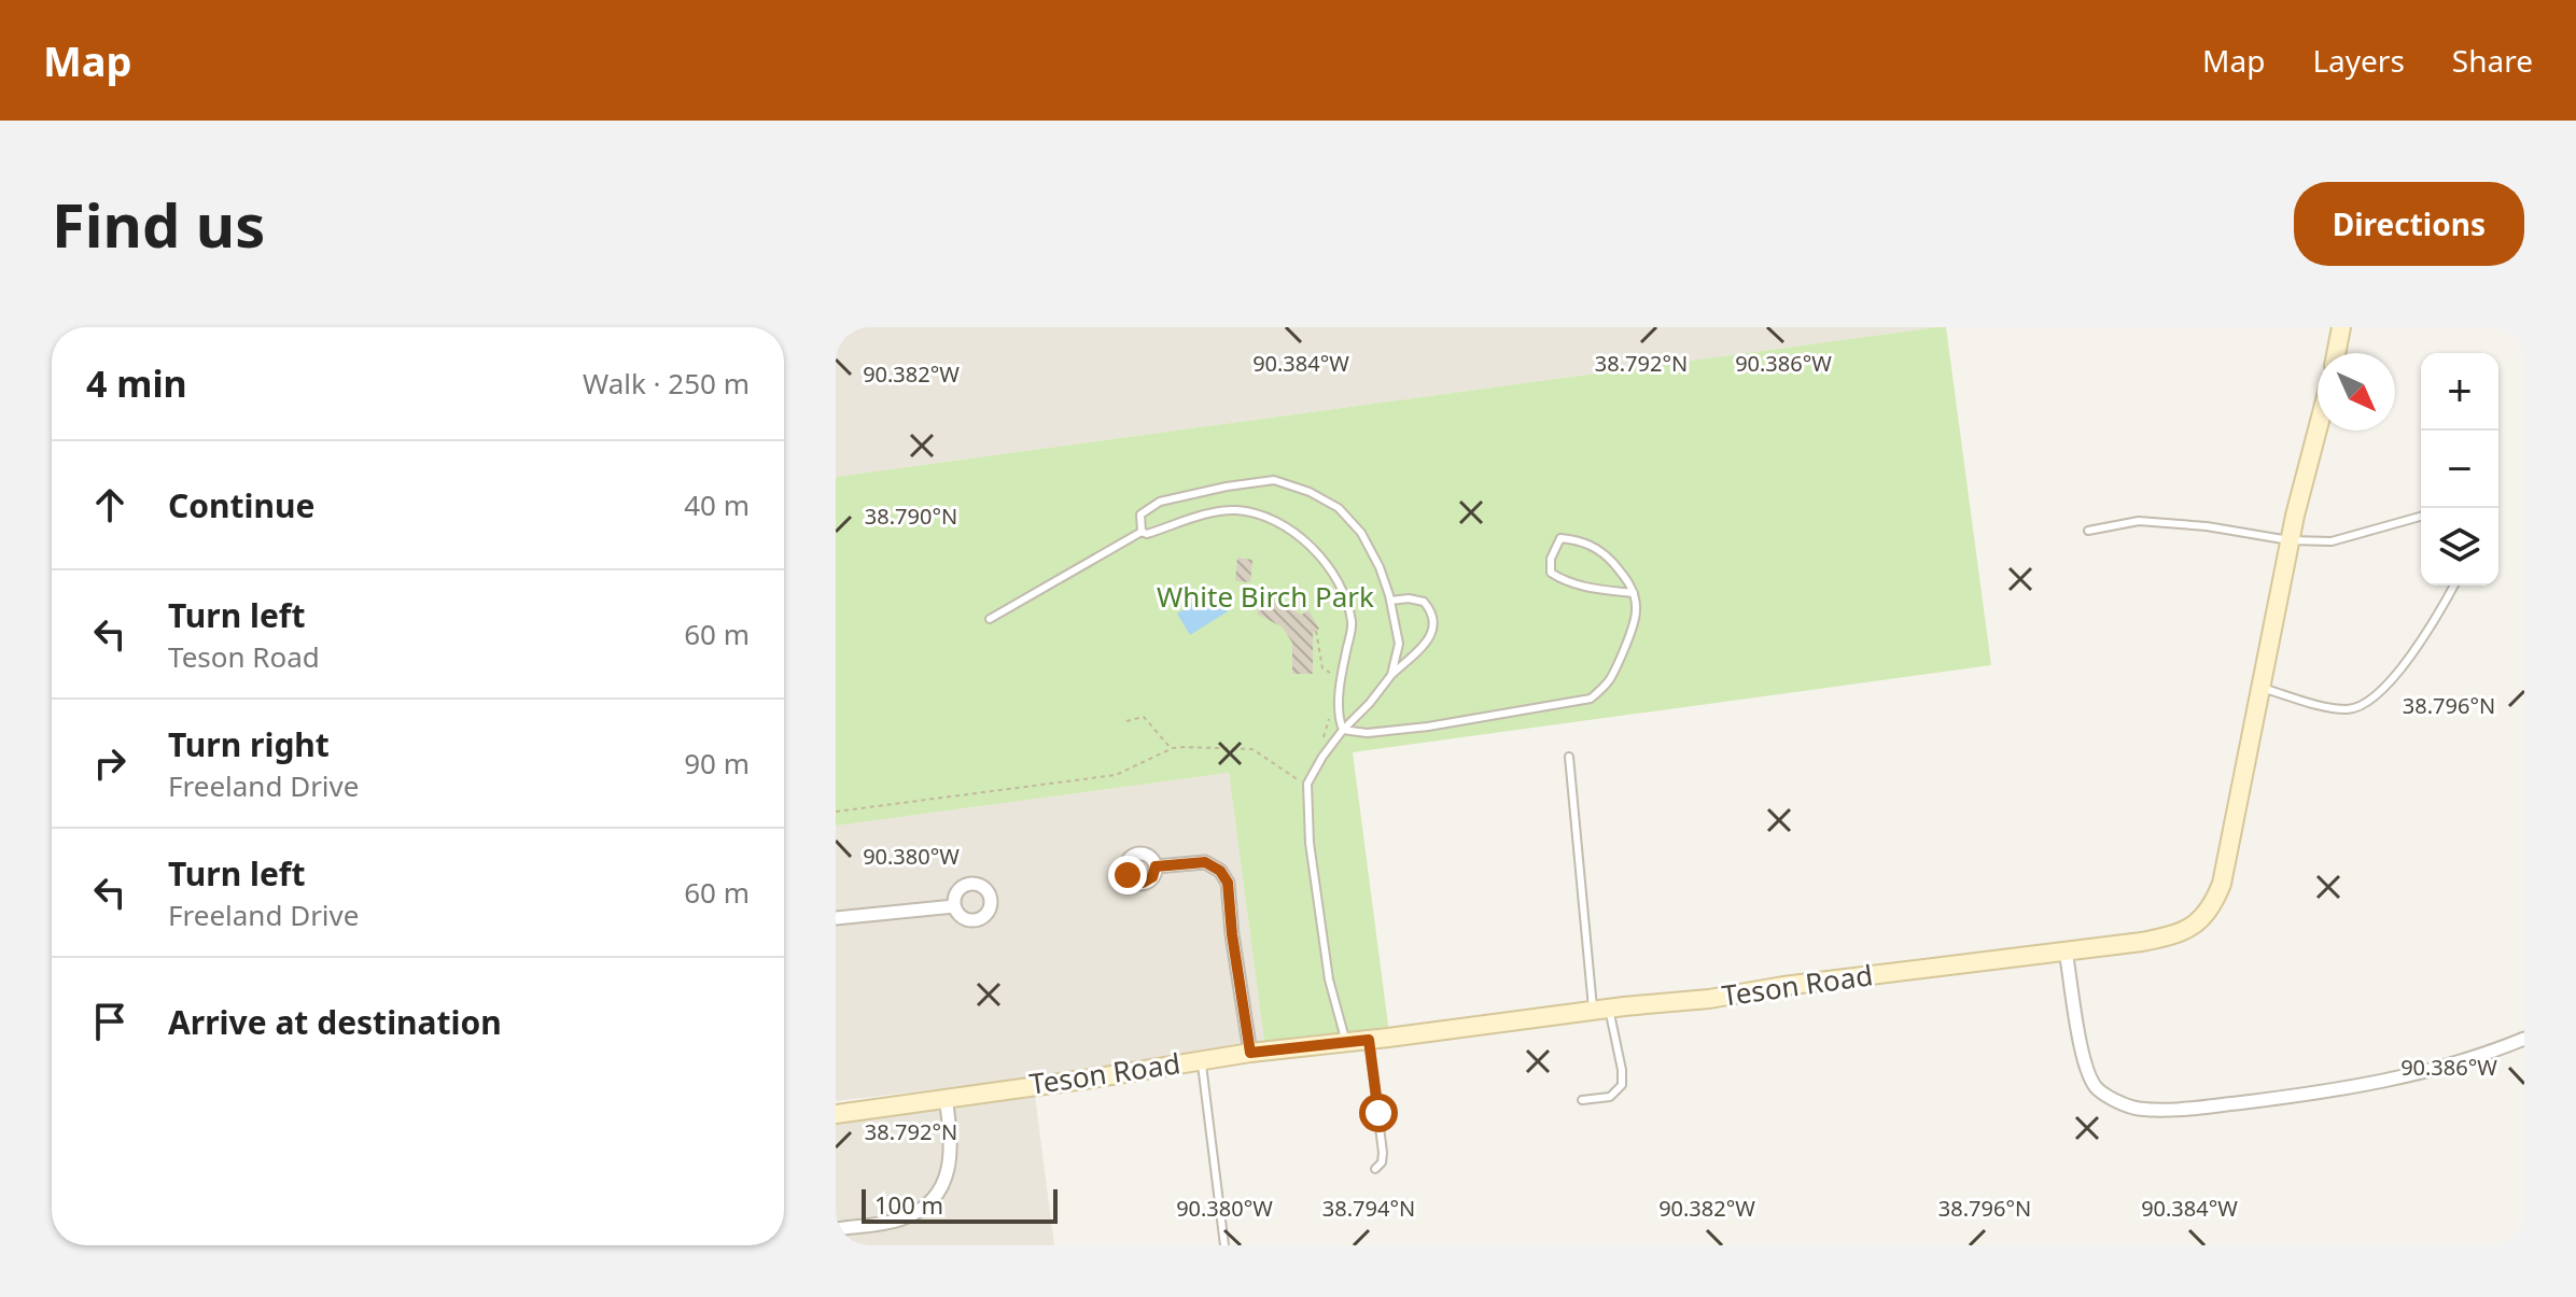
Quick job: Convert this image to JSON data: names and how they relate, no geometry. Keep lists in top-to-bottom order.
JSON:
{
  "streets": {
    "street": ["Teson Road"]
  },
  "parks": ["White Birch Park"],
  "scale_bar": "100 m",
  "north": "bottom right",
  "page": {
    "header": "Map",
    "nav": ["Map", "Layers", "Share"],
    "buttons": "Directions",
    "title": "Find us",
    "heading": ["4 min", "Walk · 250 m"],
    "map_buttons": ["+", "−"],
    "list": [
      ["Continue", "40 m"],
      ["Turn left", "Teson Road", "60 m"],
      ["Turn right", "Freeland Drive", "90 m"],
      ["Turn left", "Freeland Drive", "60 m"],
      "Arrive at destination"
    ],
    "scale": "100 m"
  },
  "coordinates": [
    "90.384°W",
    "38.792°N",
    "90.386°W",
    "90.382°W",
    "38.790°N",
    "38.796°N",
    "90.380°W",
    "38.794°N"
  ]
}
